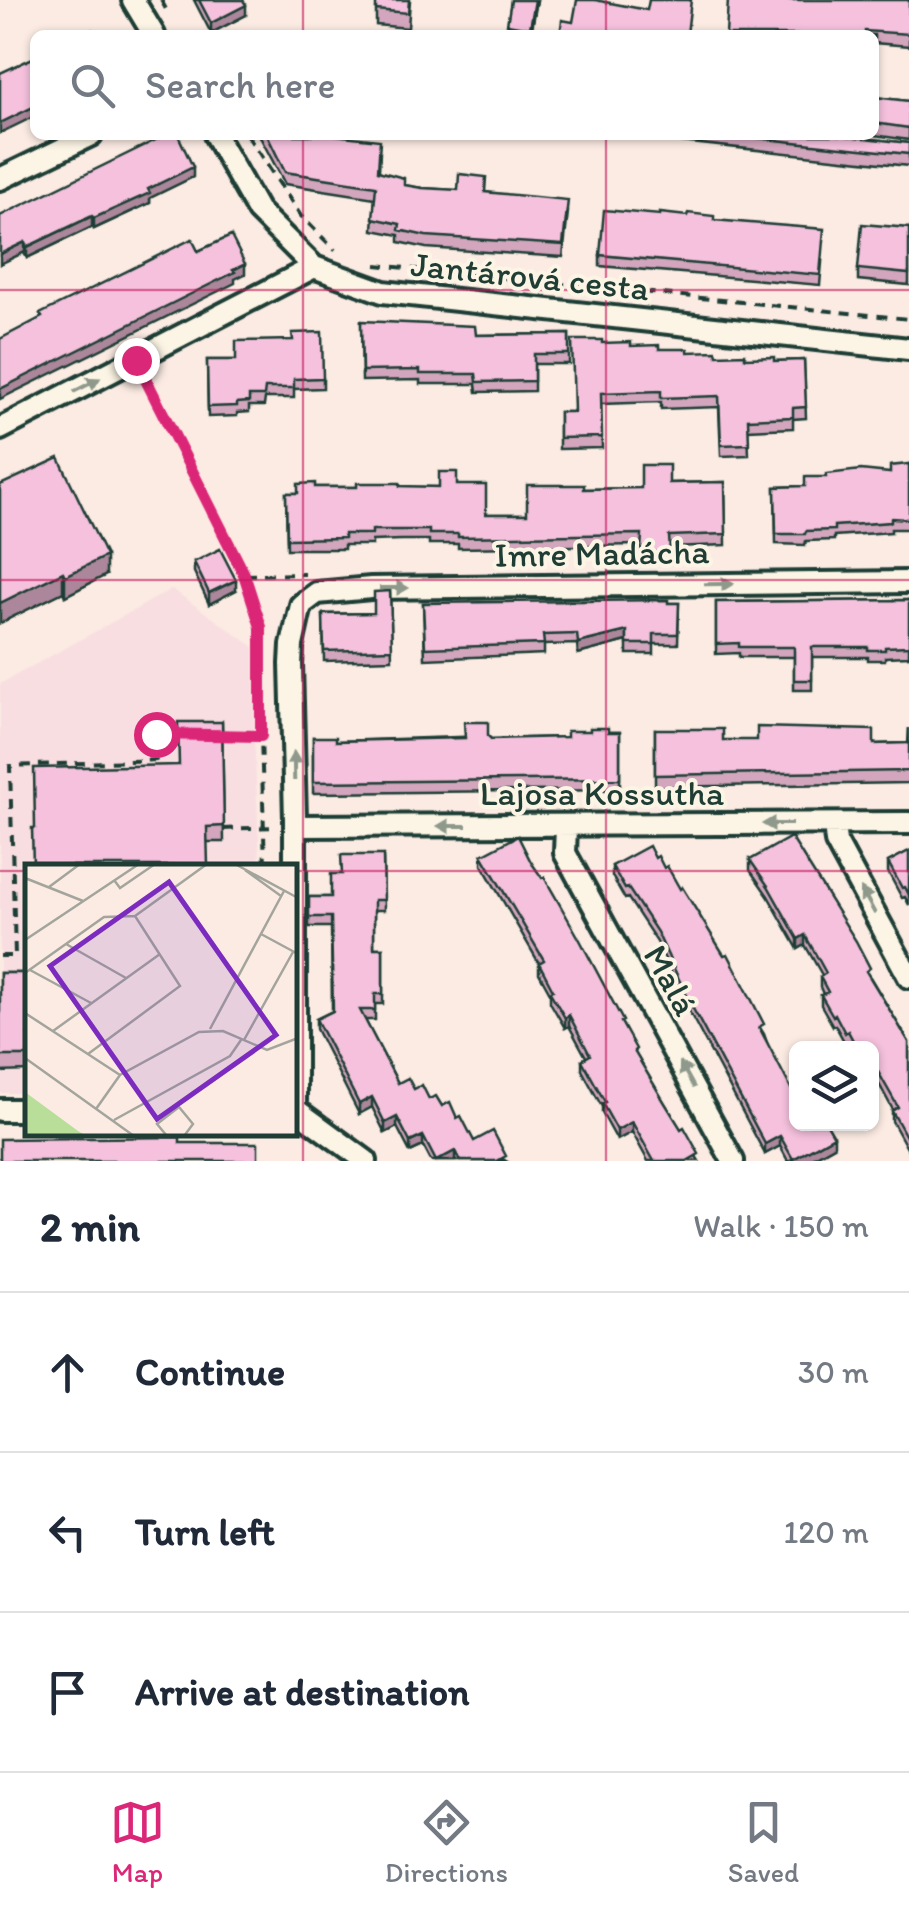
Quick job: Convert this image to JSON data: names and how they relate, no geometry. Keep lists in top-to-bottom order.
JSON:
{
  "streets": {
    "street": [
      "Jantárová cesta",
      "Imre Madácha",
      "Lajosa Kossutha",
      "Malá"
    ]
  },
  "crossings": [
    ["Lajosa Kossutha", "Malá"]
  ],
  "one_way": ["Imre Madácha", "Lajosa Kossutha", "Malá"],
  "page": {
    "search": "Search here",
    "heading": ["2 min", "Walk · 150 m"],
    "list": [
      ["Continue", "30 m"],
      ["Turn left", "120 m"],
      "Arrive at destination"
    ],
    "nav": ["Map", "Directions", "Saved"]
  }
}
